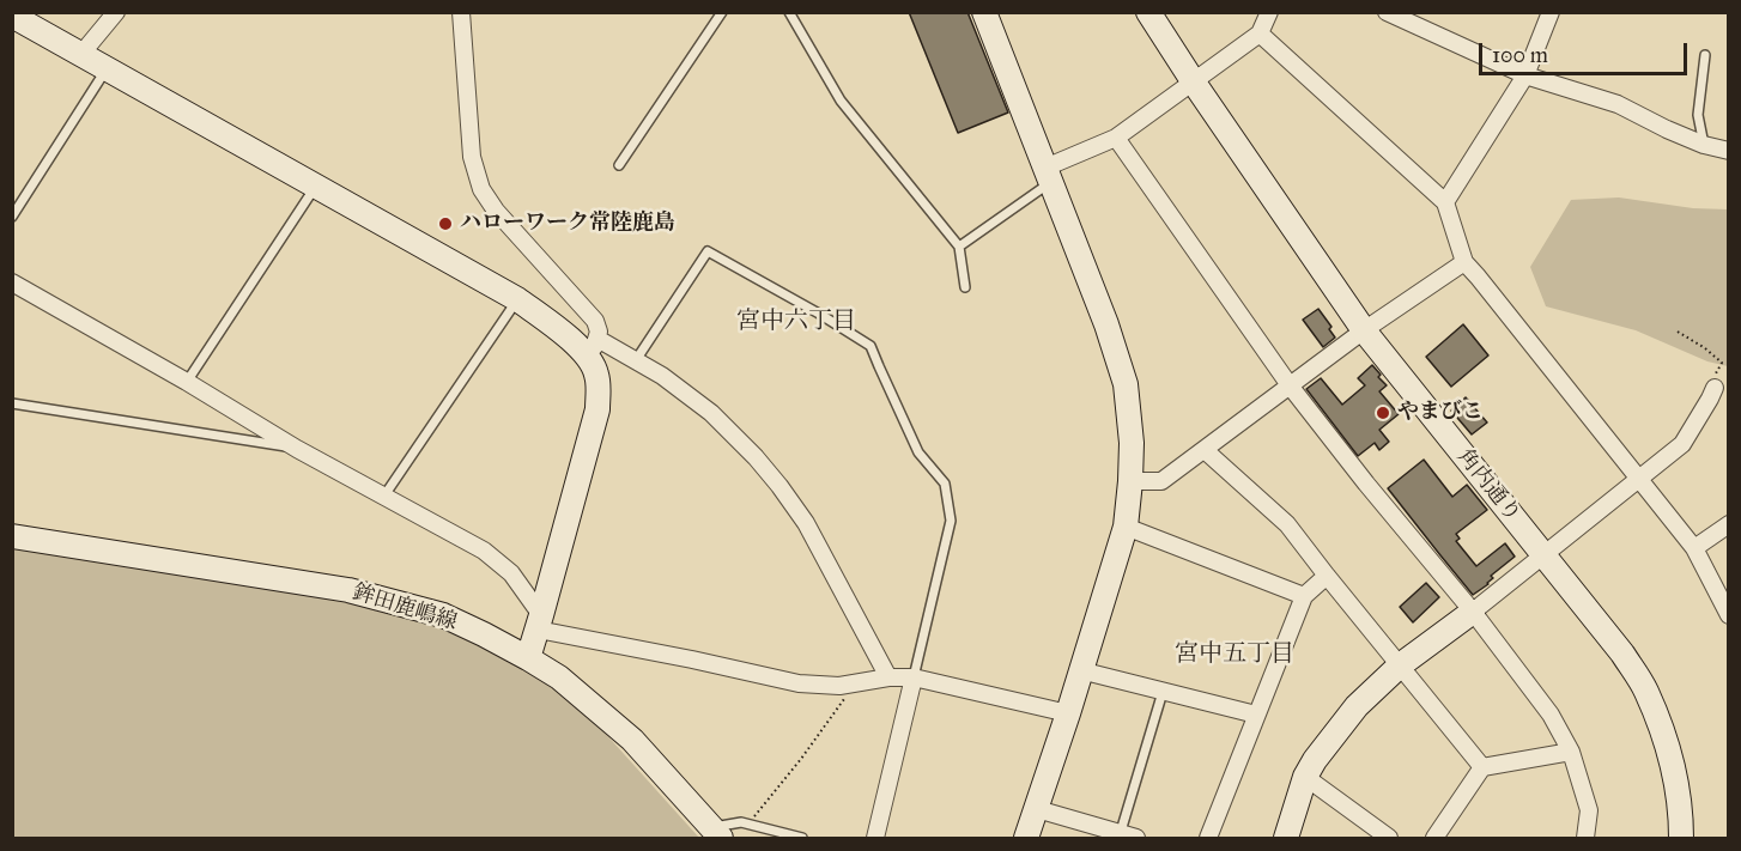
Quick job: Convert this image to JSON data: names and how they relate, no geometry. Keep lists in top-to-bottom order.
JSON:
{
  "streets": {
    "street": ["角内通り", "鉾田鹿嶋線"]
  },
  "districts": ["宮中六丁目", "宮中五丁目"],
  "places": ["ハローワーク常陸鹿島", "やまびこ"],
  "scale_bar": "100 m"
}
